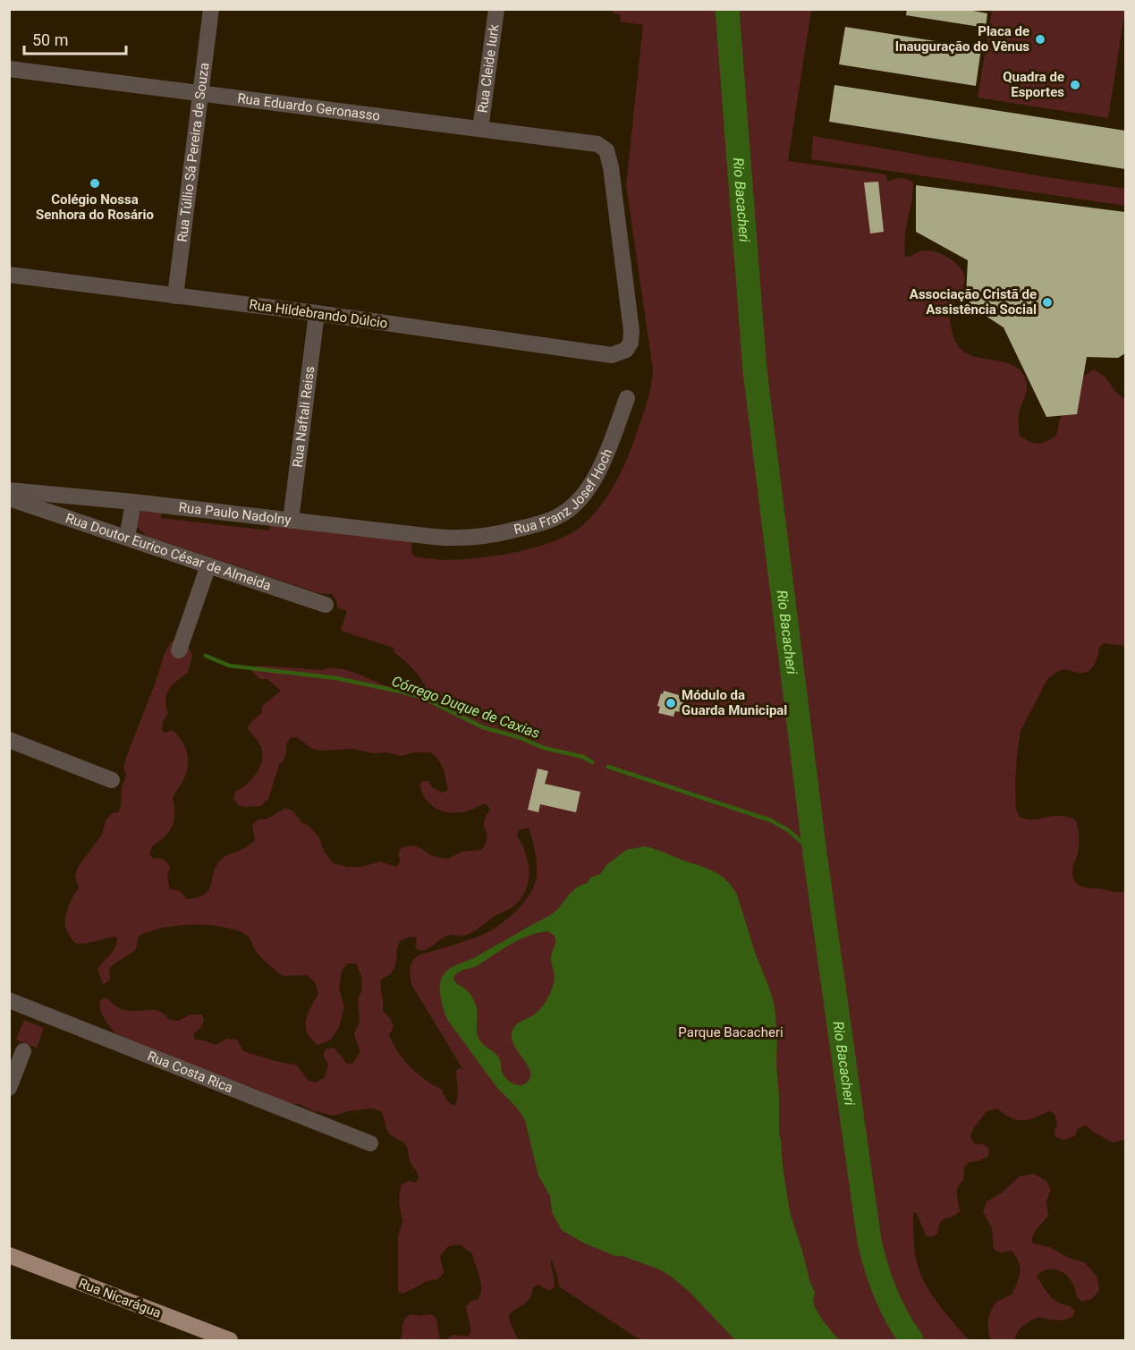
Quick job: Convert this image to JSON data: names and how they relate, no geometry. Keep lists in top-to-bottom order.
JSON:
{
  "streets": {
    "main road": ["Rua Nicarágua"],
    "street": [
      "Rua Cleide Iurk",
      "Rua Eduardo Geronasso",
      "Rua Túllio Sá Pereira de Souza",
      "Rua Hildebrando Dúlcio",
      "Rua Naftali Reiss",
      "Rua Franz Josef Hoch",
      "Rua Paulo Nadolny",
      "Rua Doutor Eurico César de Almeida",
      "Rua Costa Rica"
    ]
  },
  "crossings": [
    ["Rua Cleide Iurk", "Rua Eduardo Geronasso"],
    ["Rua Eduardo Geronasso", "Rua Túllio Sá Pereira de Souza"],
    ["Rua Eduardo Geronasso", "Rua Hildebrando Dúlcio"],
    ["Rua Túllio Sá Pereira de Souza", "Rua Hildebrando Dúlcio"],
    ["Rua Hildebrando Dúlcio", "Rua Naftali Reiss"],
    ["Rua Naftali Reiss", "Rua Paulo Nadolny"],
    ["Rua Franz Josef Hoch", "Rua Paulo Nadolny"]
  ],
  "water": ["Rio Bacacheri", "Córrego Duque de Caxias"],
  "parks": ["Parque Bacacheri"],
  "places": [
    "Placa de Inauguração do Vênus",
    "Quadra de Esportes",
    "Colégio Nossa Senhora do Rosário",
    "Associação Cristã de Assistência Social",
    "Módulo da Guarda Municipal"
  ],
  "scale_bar": "50 m"
}
